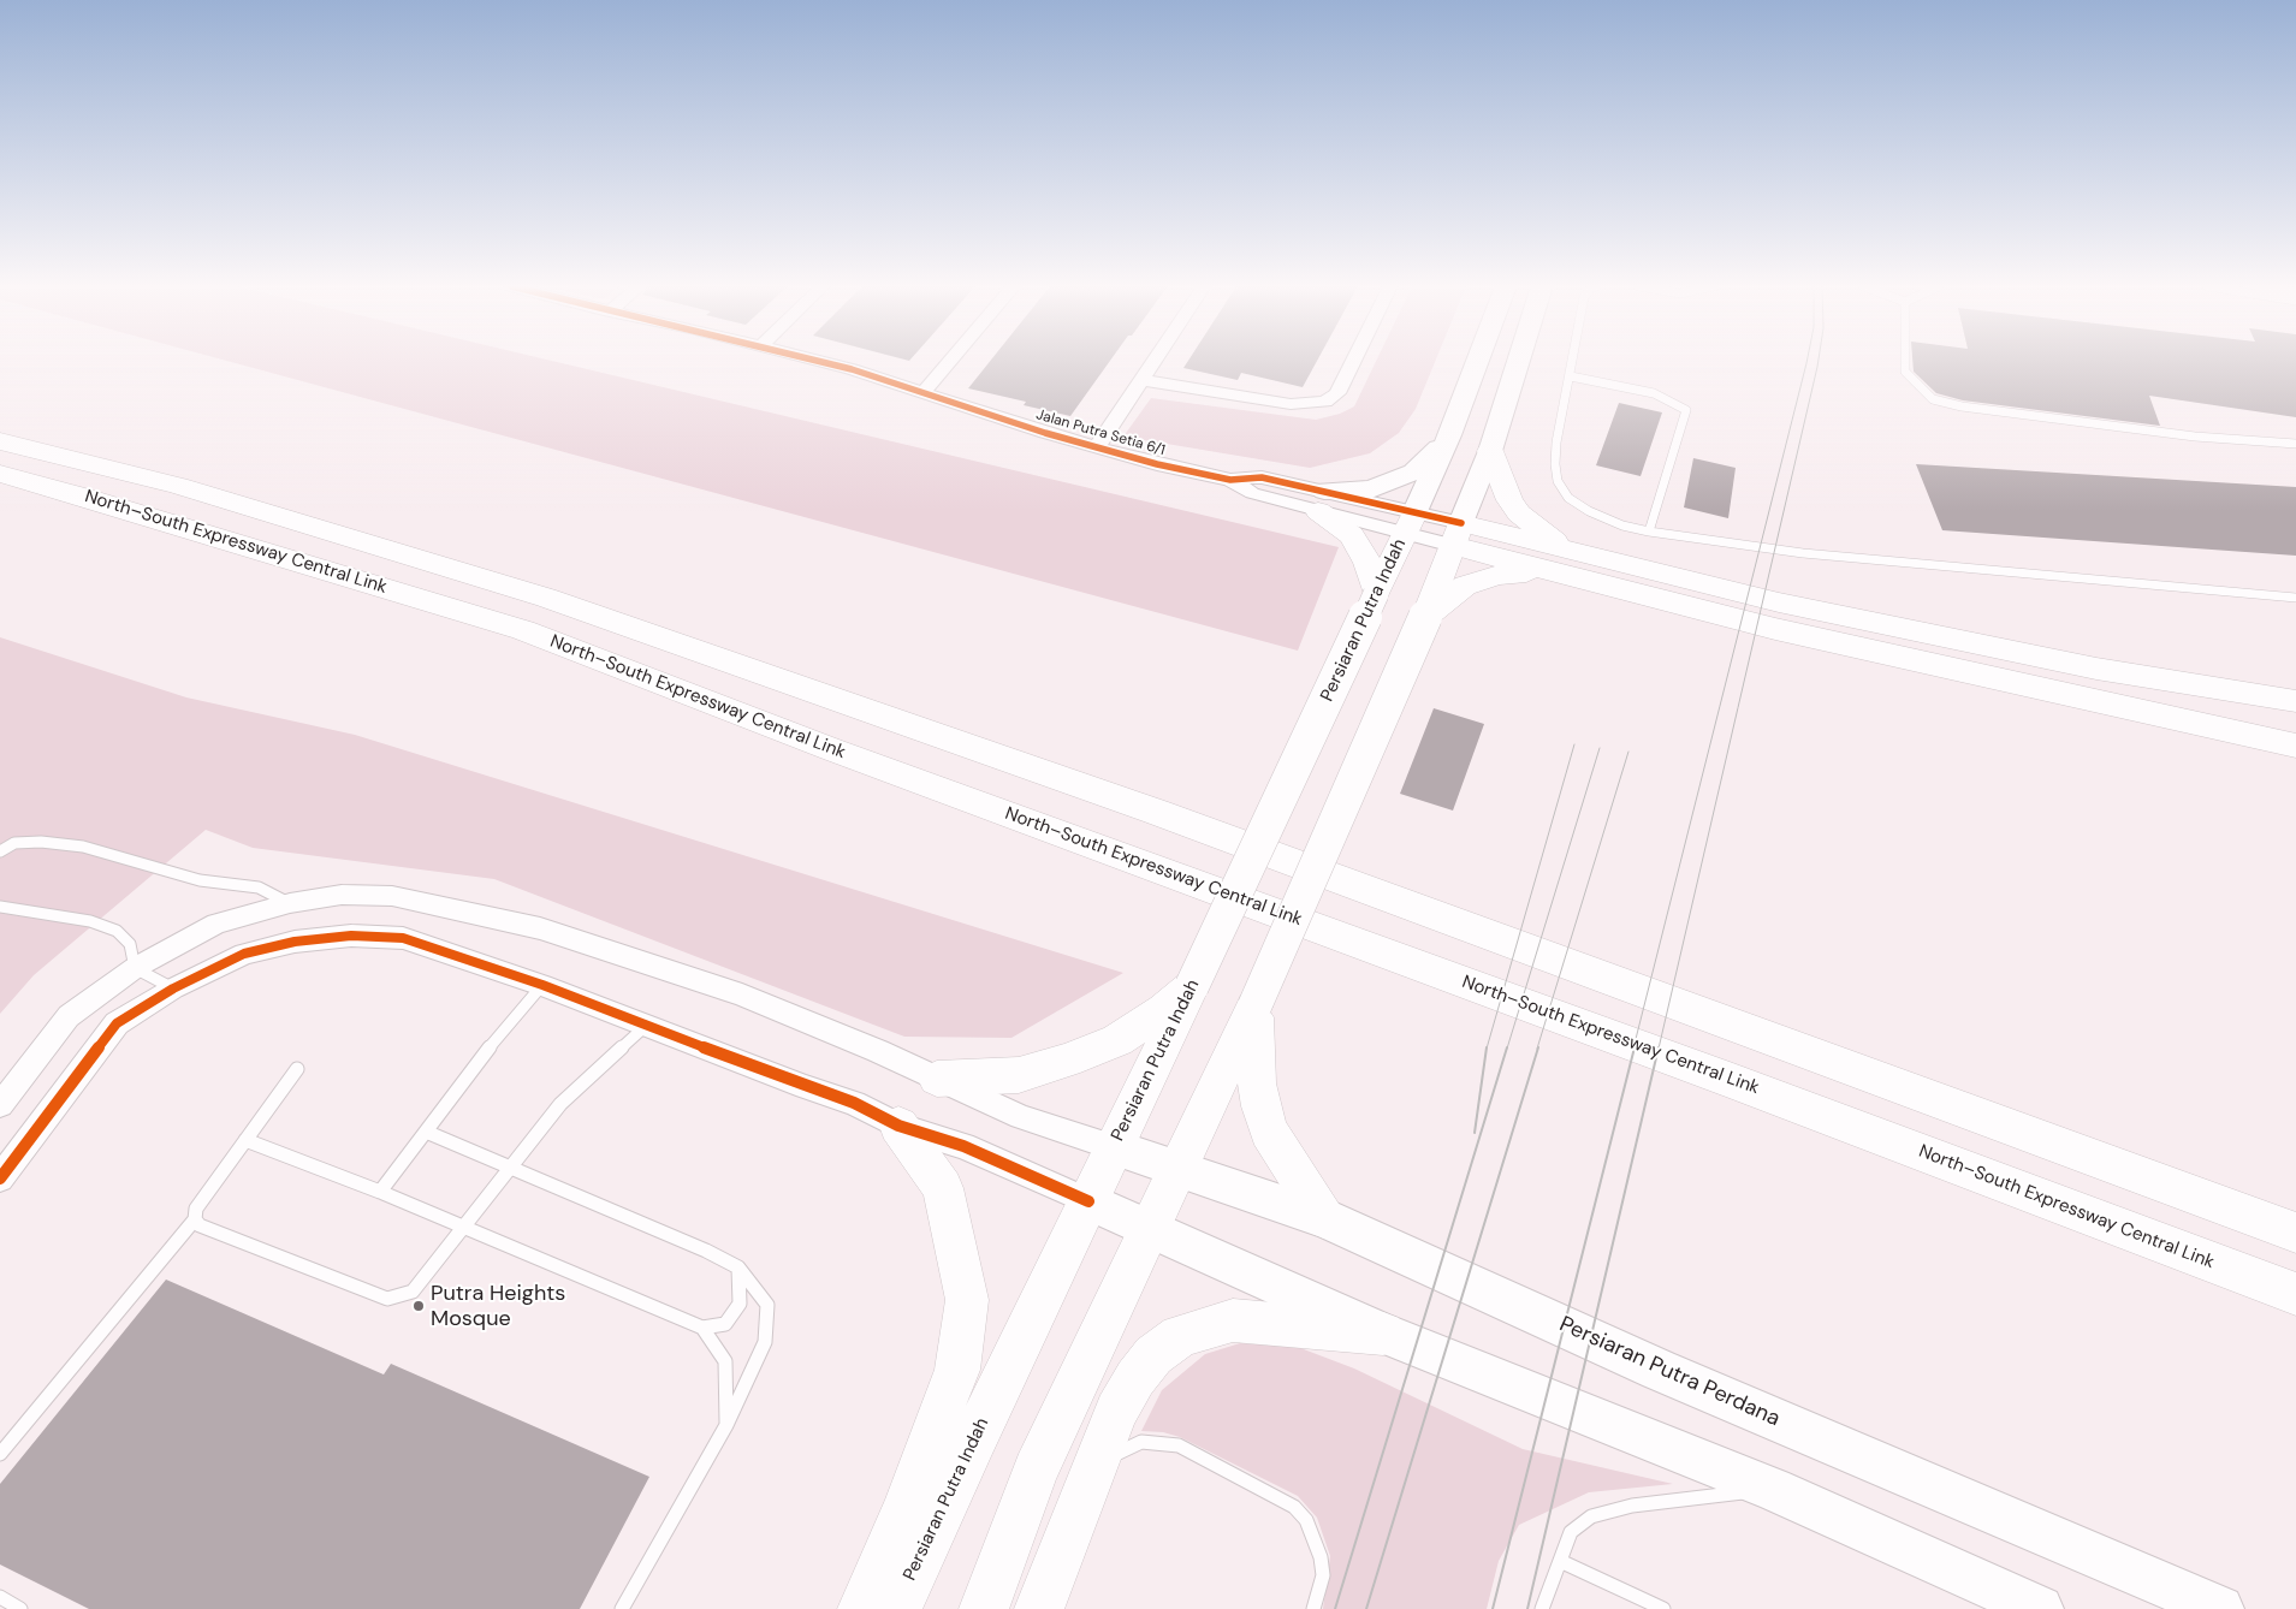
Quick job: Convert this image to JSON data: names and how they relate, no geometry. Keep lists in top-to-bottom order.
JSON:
{
  "streets": {
    "main road": ["North–South Expressway Central Link", "Persiaran Putra Indah", "Persiaran Putra Perdana"],
    "street": ["Jalan Putra Setia 6/1"]
  },
  "crossings": [
    ["Jalan Putra Setia 6/1", "Persiaran Putra Indah"],
    ["Persiaran Putra Indah", "Persiaran Putra Perdana"]
  ],
  "places": ["Putra Heights Mosque"]
}
